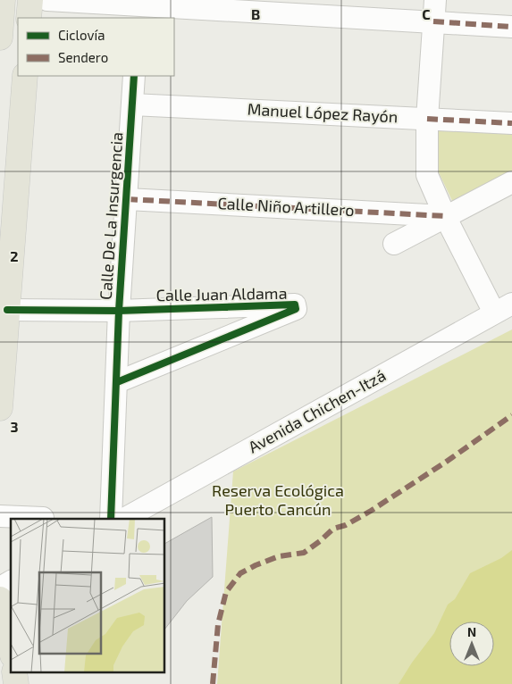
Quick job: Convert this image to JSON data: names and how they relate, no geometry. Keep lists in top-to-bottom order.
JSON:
{
  "streets": {
    "street": [
      "Manuel López Rayón",
      "Calle Niño Artillero",
      "Calle De La Insurgencia",
      "Calle Juan Aldama",
      "Avenida Chichen-Itzá"
    ]
  },
  "crossings": [
    ["Manuel López Rayón", "Calle De La Insurgencia"],
    ["Calle Niño Artillero", "Calle De La Insurgencia"],
    ["Calle De La Insurgencia", "Calle Juan Aldama"]
  ],
  "parks": ["Reserva Ecológica Puerto Cancún"],
  "legend": ["Ciclovía", "Sendero"],
  "north": "top",
  "grid": {
    "columns": ["B", "C"],
    "rows": ["2", "3"]
  }
}
